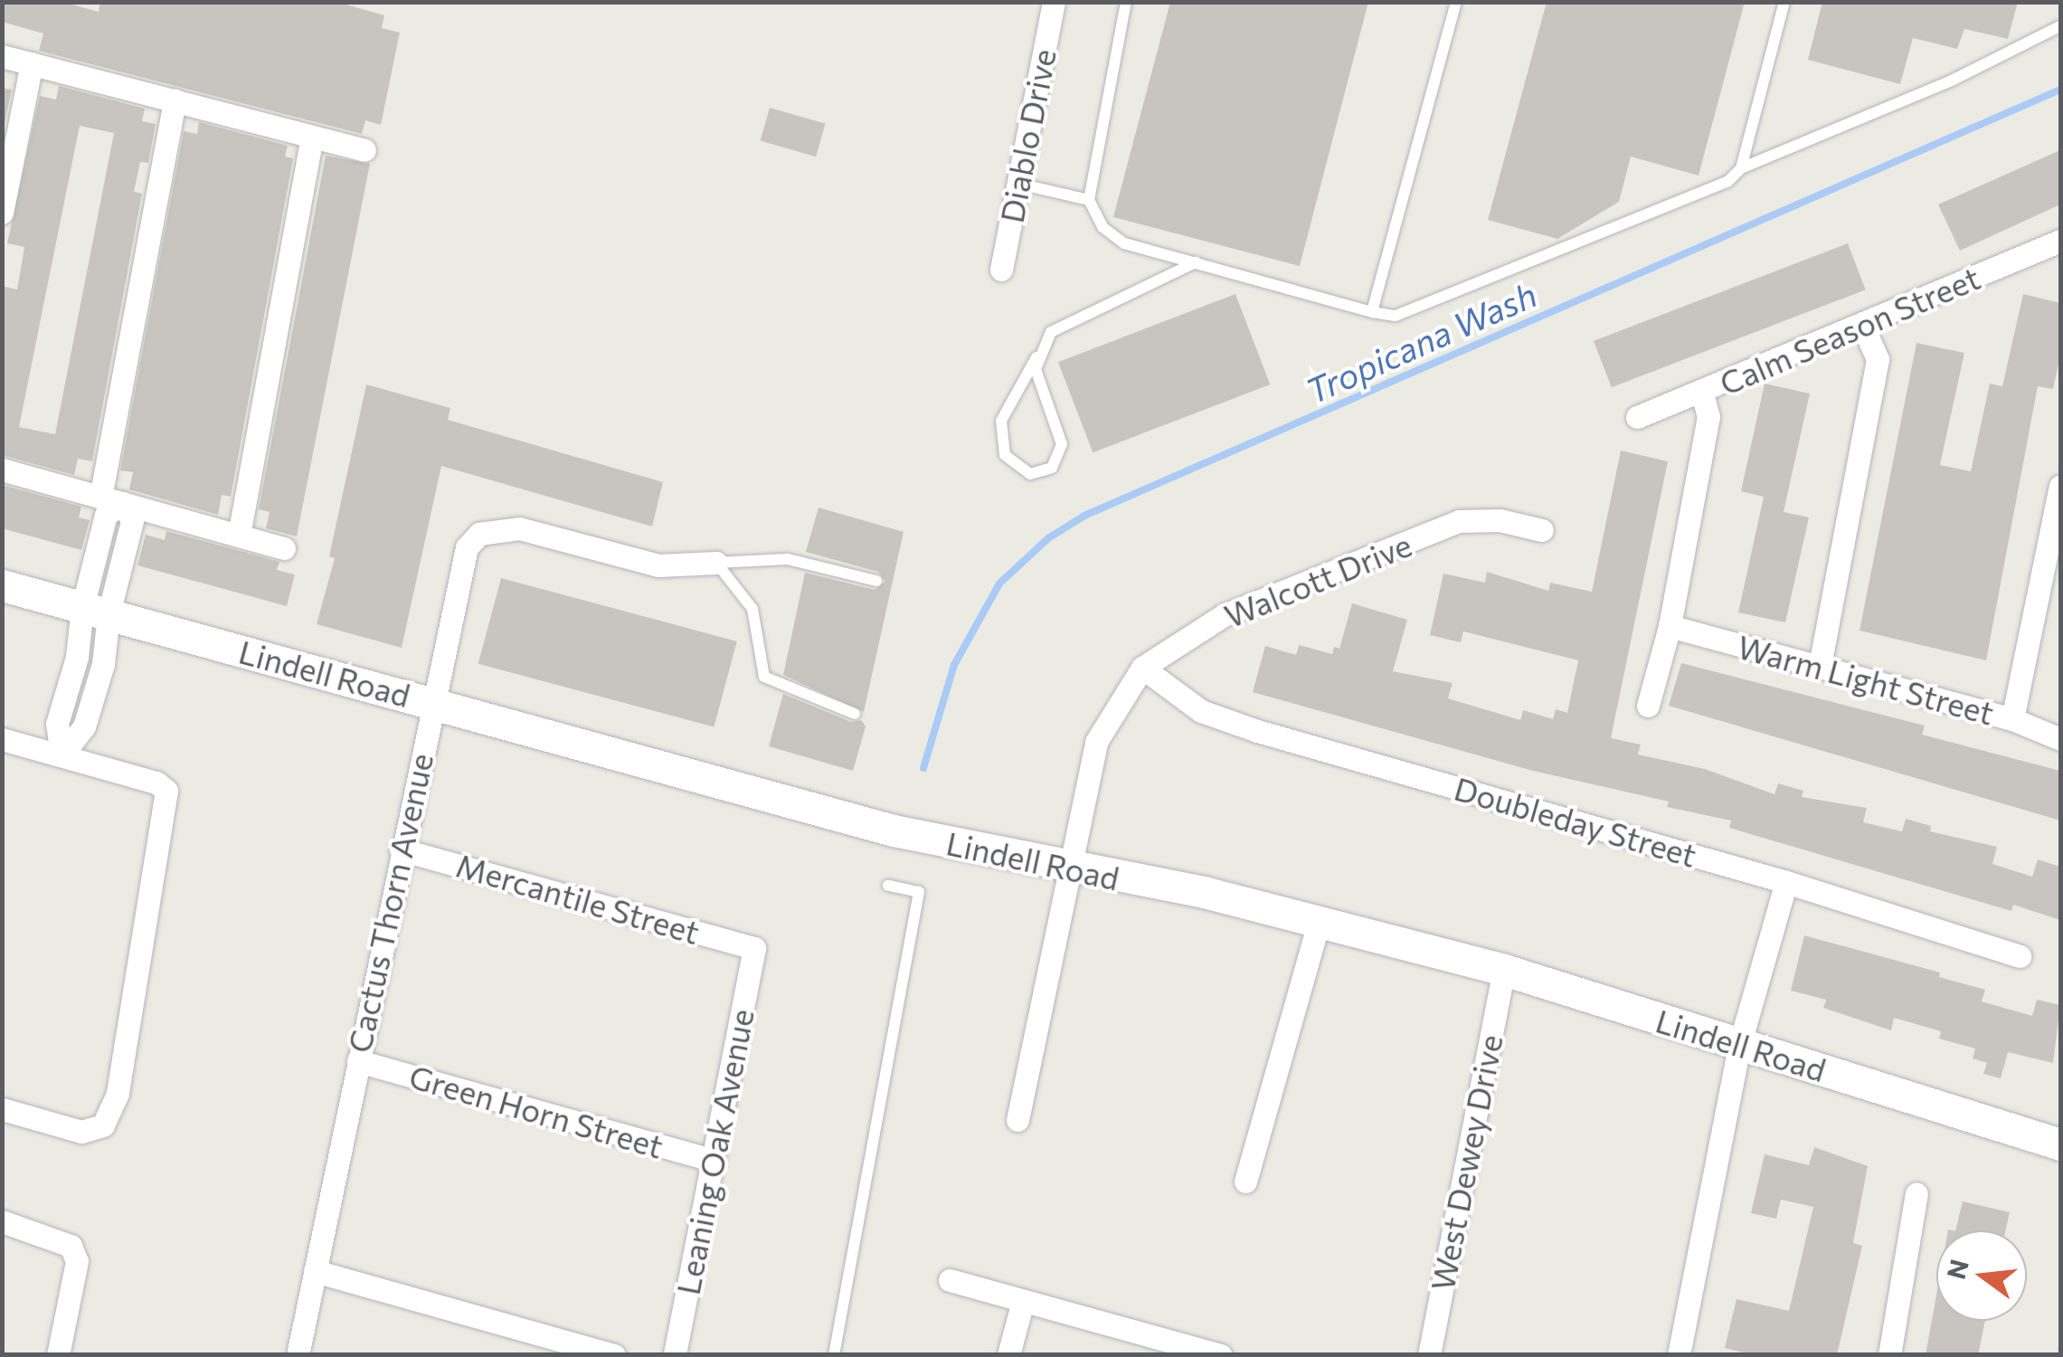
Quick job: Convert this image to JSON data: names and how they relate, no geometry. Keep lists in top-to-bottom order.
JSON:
{
  "streets": {
    "street": [
      "Diablo Drive",
      "Calm Season Street",
      "Walcott Drive",
      "Lindell Road",
      "Warm Light Street",
      "Doubleday Street",
      "Mercantile Street",
      "Cactus Thorn Avenue",
      "Green Horn Street",
      "Leaning Oak Avenue",
      "West Dewey Drive"
    ]
  },
  "crossings": [
    ["Walcott Drive", "Lindell Road"],
    ["Walcott Drive", "Doubleday Street"],
    ["Lindell Road", "Cactus Thorn Avenue"],
    ["Lindell Road", "West Dewey Drive"],
    ["Mercantile Street", "Cactus Thorn Avenue"],
    ["Mercantile Street", "Leaning Oak Avenue"],
    ["Cactus Thorn Avenue", "Green Horn Street"],
    ["Green Horn Street", "Leaning Oak Avenue"]
  ],
  "water": ["Tropicana Wash"],
  "north": "left"
}
